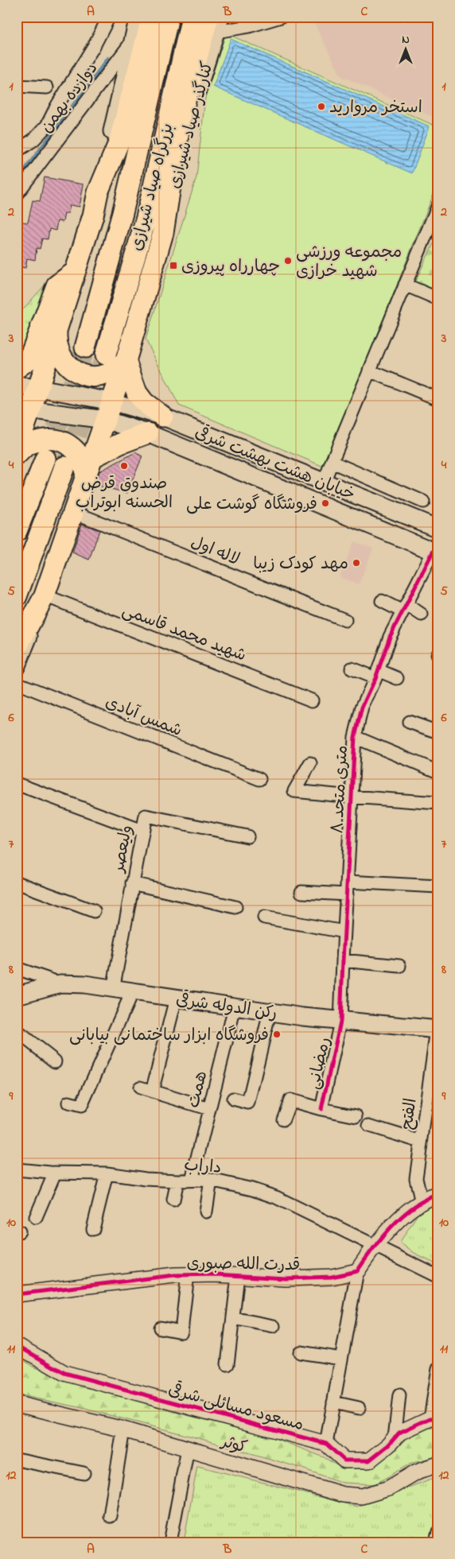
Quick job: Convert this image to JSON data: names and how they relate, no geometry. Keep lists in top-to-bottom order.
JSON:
{
  "streets": {
    "highway": ["بزرگراه صیاد شیرازی"],
    "main road": ["خیابان هشت بهشت شرقی", "رکن الدوله شرقی"],
    "street": [
      "دوازده بهمن",
      "لاله اول",
      "شهید محمد قاسمی",
      "شمس آبادی",
      "۸ متری متحد",
      "ولیعصر",
      "رمضانی",
      "همت",
      "الفتح",
      "داراب",
      "قدرت الله صبوری",
      "مسعود مسائلی شرقی",
      "کوثر"
    ]
  },
  "crossings": [
    ["خیابان هشت بهشت شرقی", "۸ متری متحد"],
    ["۸ متری متحد", "رکن الدوله شرقی"],
    ["۸ متری متحد", "رمضانی"],
    ["ولیعصر", "رکن الدوله شرقی"],
    ["رکن الدوله شرقی", "رمضانی"],
    ["رکن الدوله شرقی", "همت"],
    ["رکن الدوله شرقی", "الفتح"],
    ["همت", "داراب"]
  ],
  "places": {
    "other": [
      "استخر مروارید",
      "مجموعه ورزشی شهید خرازی",
      "صندوق قرض الحسنه ابوتراب",
      "فروشگاه گوشت علی",
      "مهد کودک زیبا",
      "فروشگاه ابزار ساختمانی بیابانی"
    ],
    "transit": ["چهارراه پیروزی"]
  },
  "north": "top",
  "grid": {
    "columns": ["A", "B", "C"],
    "rows": [
      "1",
      "2",
      "3",
      "4",
      "5",
      "6",
      "7",
      "8",
      "9",
      "10",
      "11",
      "12"
    ]
  }
}
